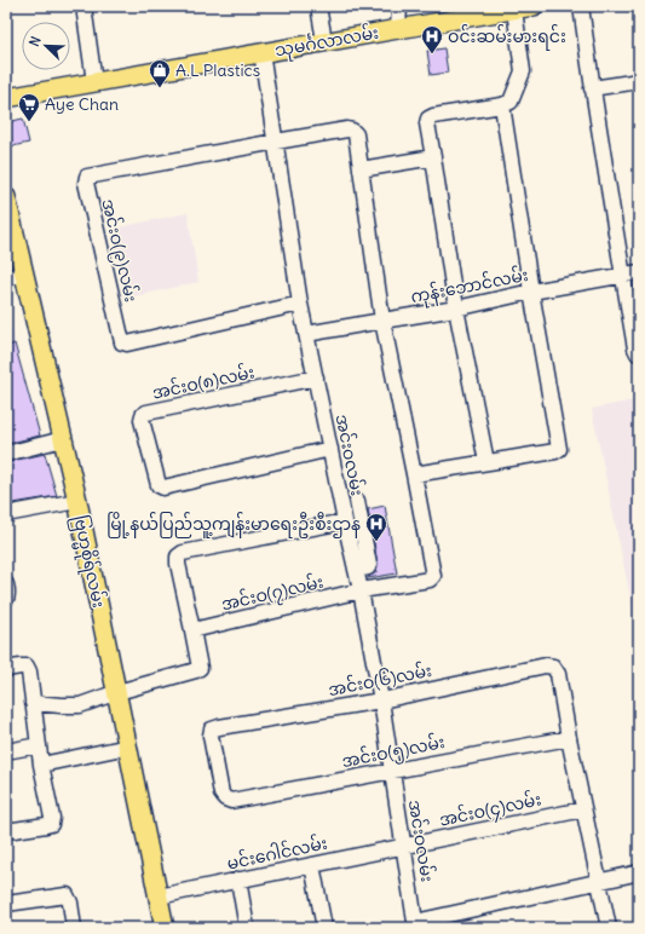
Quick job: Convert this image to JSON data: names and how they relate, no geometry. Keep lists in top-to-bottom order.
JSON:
{
  "streets": {
    "main road": ["သုမင်္ဂလာလမ်း", "ဗြဟ္မစိုရ်လမ်း"],
    "street": [
      "အင်းဝ(၉)လမ်း",
      "ကုန်းဘောင်လမ်း",
      "အင်းဝ(၈)လမ်း",
      "အင်းဝလမ်း",
      "အင်းဝ(၇)လမ်း",
      "အင်းဝ(၆)လမ်း",
      "အင်းဝ(၅)လမ်း",
      "အင်းဝ(၄)လမ်း",
      "မင်းဂေါင်လမ်း"
    ]
  },
  "crossings": [
    ["သုမင်္ဂလာလမ်း", "အင်းဝလမ်း"],
    ["အင်းဝ(၉)လမ်း", "အင်းဝလမ်း"],
    ["ကုန်းဘောင်လမ်း", "အင်းဝလမ်း"],
    ["အင်းဝ(၈)လမ်း", "အင်းဝလမ်း"],
    ["အင်းဝလမ်း", "အင်းဝ(၇)လမ်း"],
    ["အင်းဝလမ်း", "အင်းဝ(၆)လမ်း"],
    ["အင်းဝလမ်း", "အင်းဝ(၅)လမ်း"],
    ["အင်းဝလမ်း", "အင်းဝ(၄)လမ်း"],
    ["အင်းဝလမ်း", "မင်းဂေါင်လမ်း"],
    ["ဗြဟ္မစိုရ်လမ်း", "မင်းဂေါင်လမ်း"],
    ["အင်းဝ(၆)လမ်း", "အင်းဝ(၅)လမ်း"],
    ["အင်းဝ(၄)လမ်း", "မင်းဂေါင်လမ်း"]
  ],
  "places": {
    "hospital": ["ဝင်းဆမ်းမားရင်း", "မြို့နယ်ပြည်သူ့ကျန်းမာရေးဦးစီးဌာန"],
    "shop": ["A.L Plastics"],
    "supermarket": ["Aye Chan"]
  },
  "north": "top left"
}
